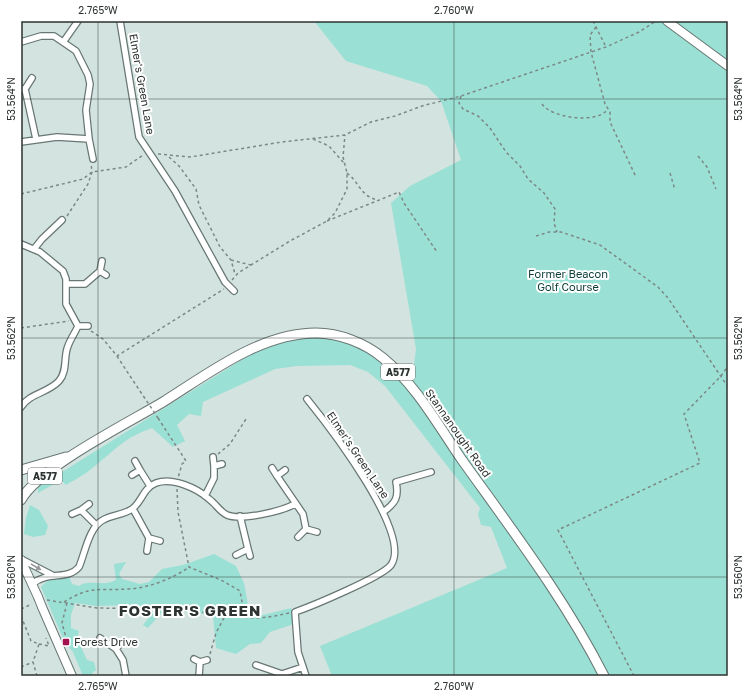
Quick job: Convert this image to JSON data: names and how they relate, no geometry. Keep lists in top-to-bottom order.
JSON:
{
  "streets": {
    "main road": ["A577", "Stannanought Road"],
    "street": ["Elmer's Green Lane"]
  },
  "districts": ["FOSTER'S GREEN"],
  "parks": ["Former Beacon Golf Course"],
  "places": {
    "transit": ["Forest Drive"]
  },
  "coordinates": [
    "2.765°W",
    "2.760°W",
    "53.564°N",
    "53.562°N",
    "53.560°N"
  ]
}
